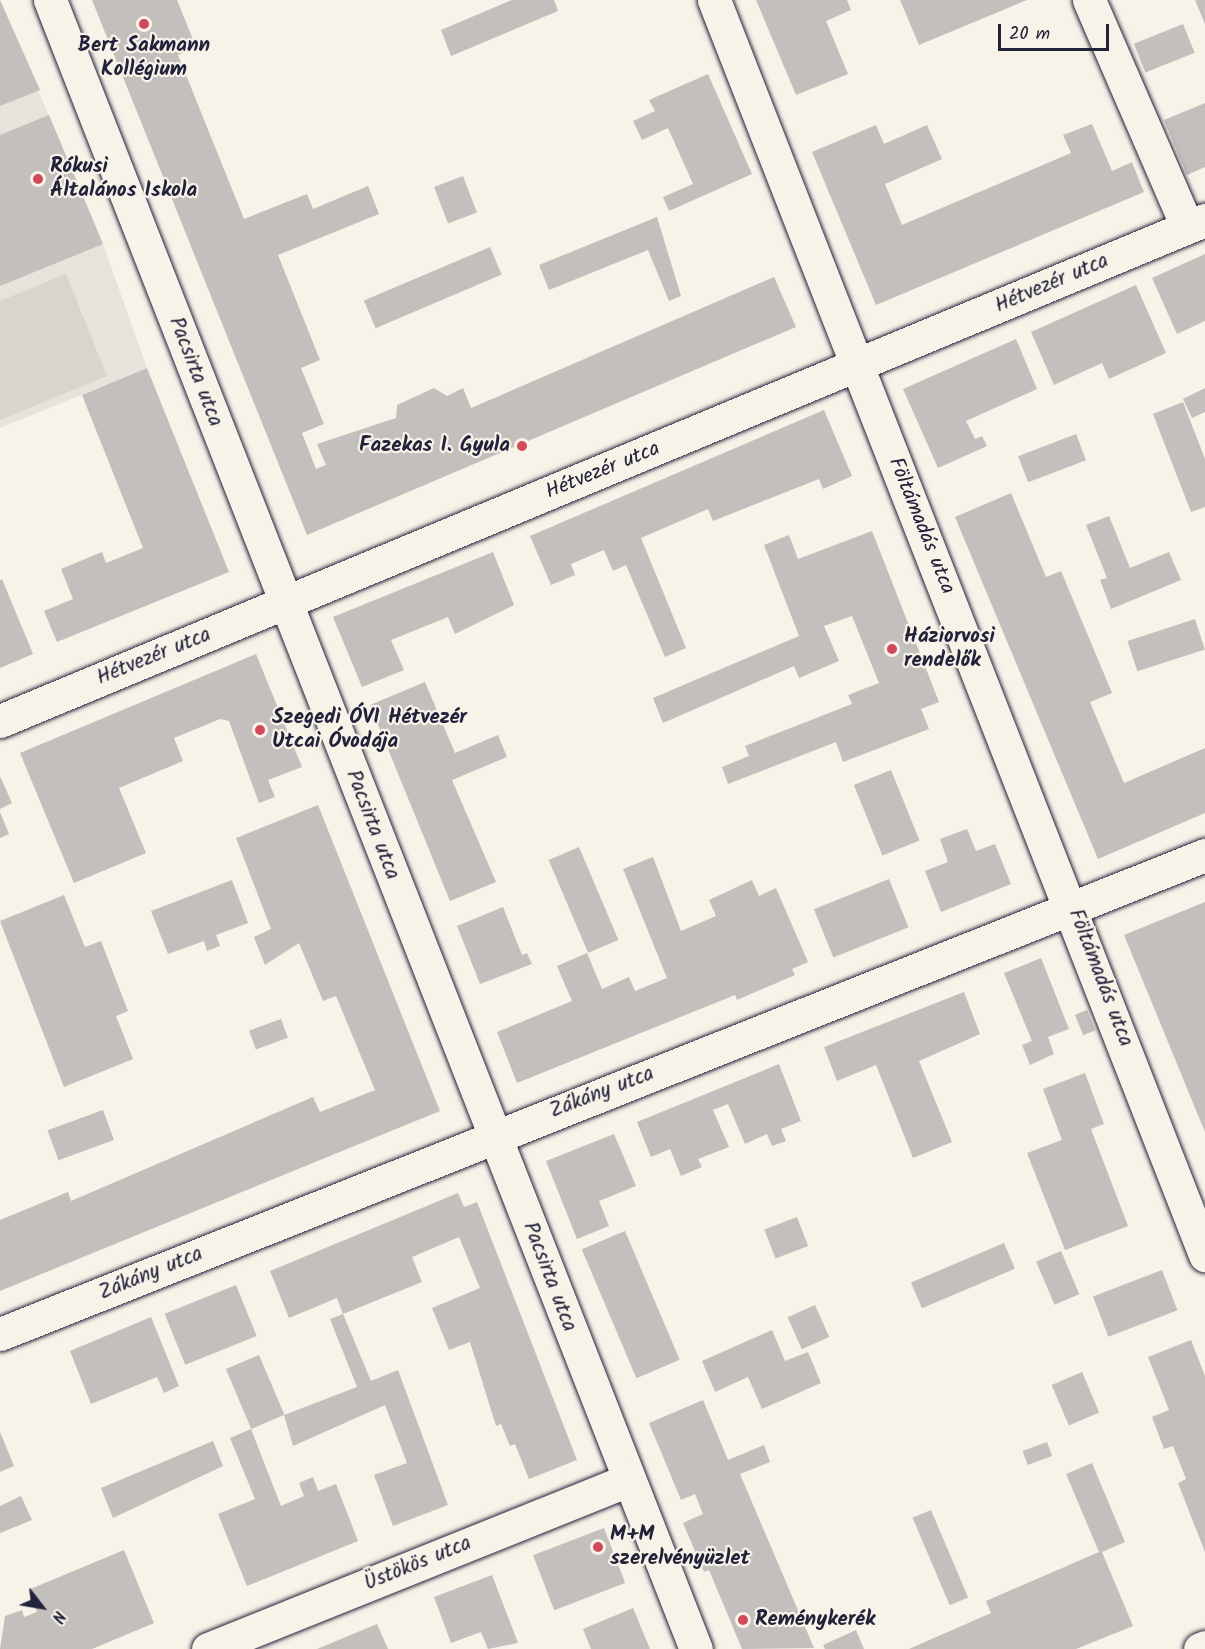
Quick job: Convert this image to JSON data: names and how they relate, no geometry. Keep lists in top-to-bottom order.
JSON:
{
  "streets": {
    "street": [
      "Hétvezér utca",
      "Pacsirta utca",
      "Föltámadás utca",
      "Zákány utca",
      "Üstökös utca"
    ]
  },
  "crossings": [
    ["Hétvezér utca", "Pacsirta utca"],
    ["Hétvezér utca", "Föltámadás utca"],
    ["Pacsirta utca", "Zákány utca"],
    ["Pacsirta utca", "Üstökös utca"],
    ["Föltámadás utca", "Zákány utca"]
  ],
  "places": [
    "Bert Sakmann Kollégium",
    "Rókusi Általános Iskola",
    "Fazekas I. Gyula",
    "Háziorvosi rendelők",
    "Szegedi ÓVI Hétvezér Utcai Óvodája",
    "M+M szerelvényüzlet",
    "Reménykerék"
  ],
  "scale_bar": "20 m",
  "north": "bottom right"
}
